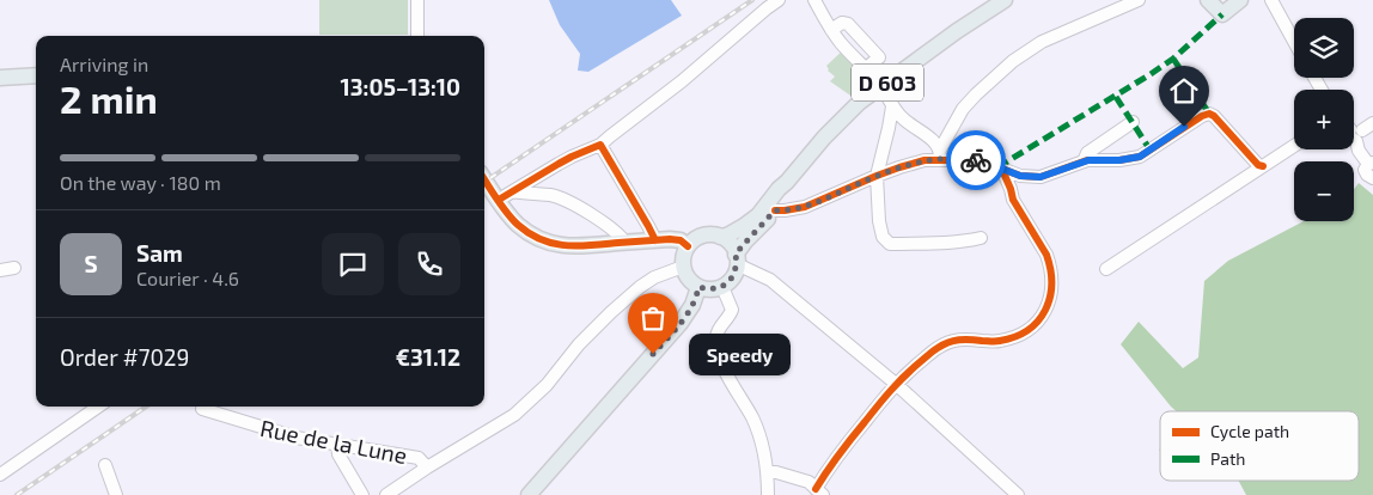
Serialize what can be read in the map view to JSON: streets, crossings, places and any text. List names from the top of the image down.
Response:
{
  "streets": {
    "main road": ["D 603"],
    "street": ["Rue de la Lune"]
  },
  "places": ["Speedy"],
  "legend": ["Cycle path", "Path"],
  "page": {
    "map_buttons": ["+", "−"],
    "heading": ["2 min", "Arriving in", "13:05–13:10"],
    "panel": [
      "Sam",
      "Courier · 4.6",
      "Order #7029",
      "€31.12"
    ],
    "bar": "On the way · 180 m",
    "round": "S",
    "bubble": "Speedy"
  }
}
